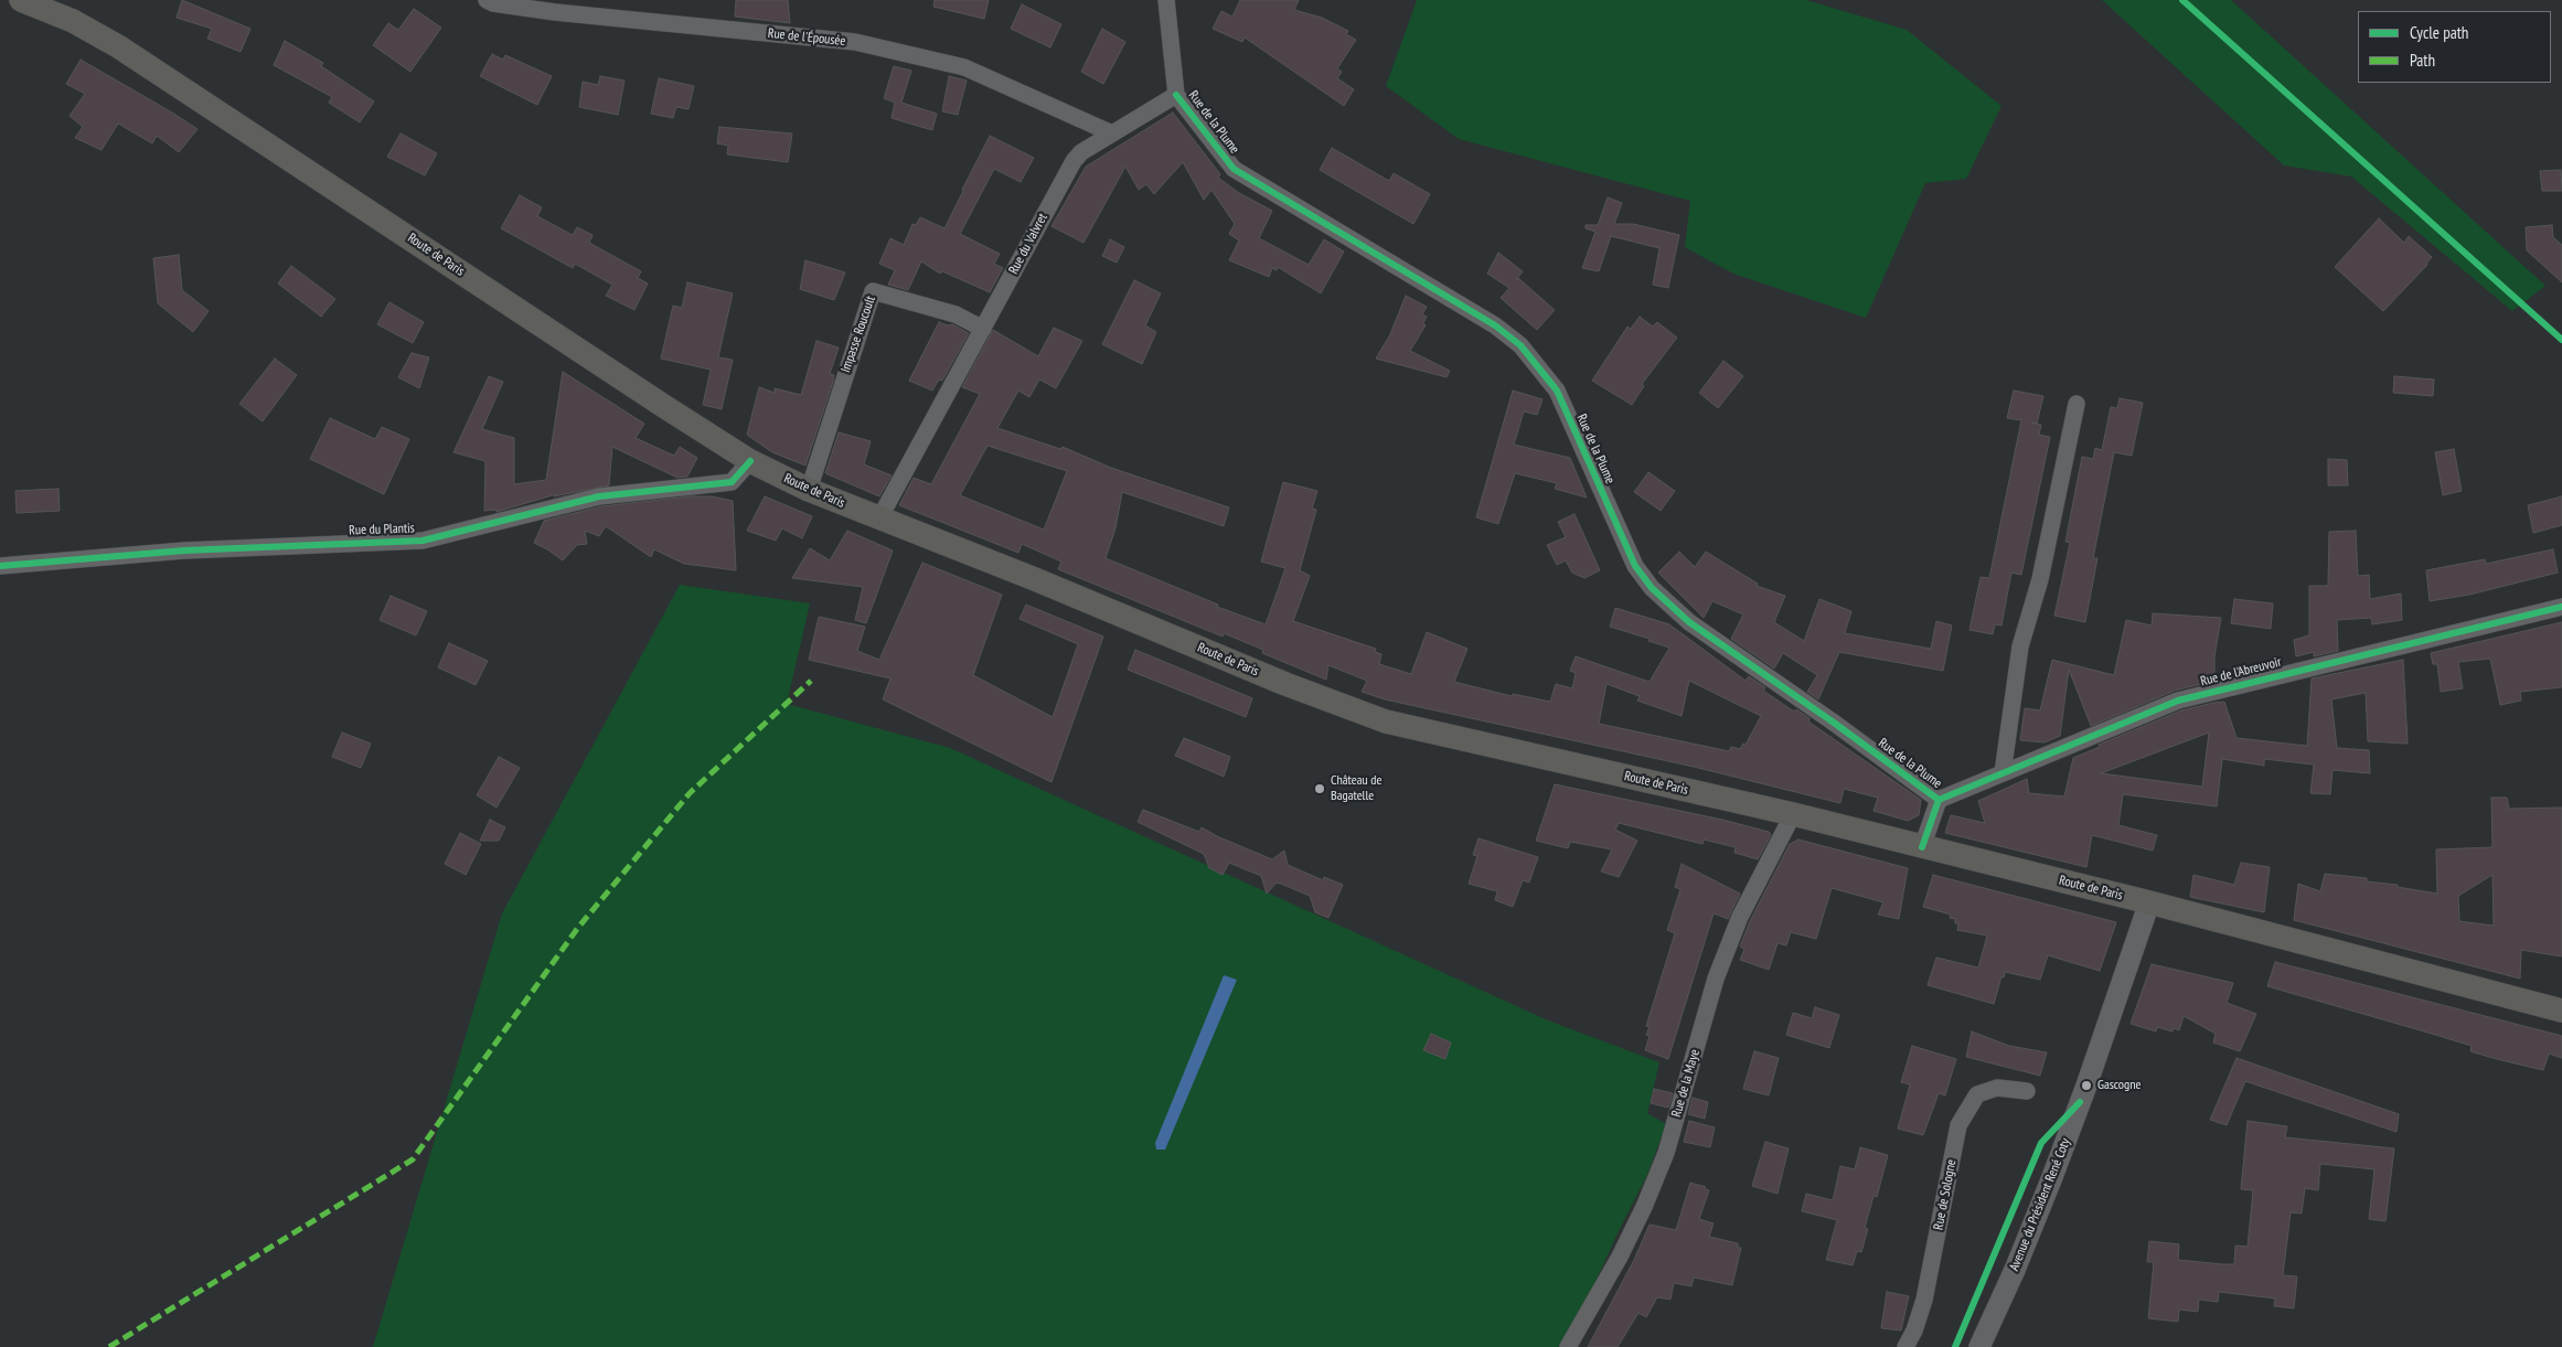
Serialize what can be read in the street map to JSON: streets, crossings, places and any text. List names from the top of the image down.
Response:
{
  "streets": {
    "main road": ["Route de Paris"],
    "street": [
      "Rue de l'Épousée",
      "Rue de la Plume",
      "Rue du Valvret",
      "Impasse Roucoult",
      "Rue du Plantis",
      "Rue de l'Abreuvoir",
      "Rue de la Maye",
      "Rue de Sologne",
      "Avenue du Président René Coty"
    ]
  },
  "crossings": [
    ["Rue de l'Épousée", "Rue du Valvret"],
    ["Rue de la Plume", "Rue du Valvret"],
    ["Rue de la Plume", "Route de Paris"],
    ["Rue de la Plume", "Rue de l'Abreuvoir"],
    ["Rue du Valvret", "Route de Paris"],
    ["Rue du Valvret", "Impasse Roucoult"],
    ["Route de Paris", "Impasse Roucoult"],
    ["Route de Paris", "Rue du Plantis"],
    ["Route de Paris", "Rue de la Maye"],
    ["Route de Paris", "Avenue du Président René Coty"]
  ],
  "places": ["Château de Bagatelle", "Gascogne"],
  "legend": ["Cycle path", "Path"]
}
